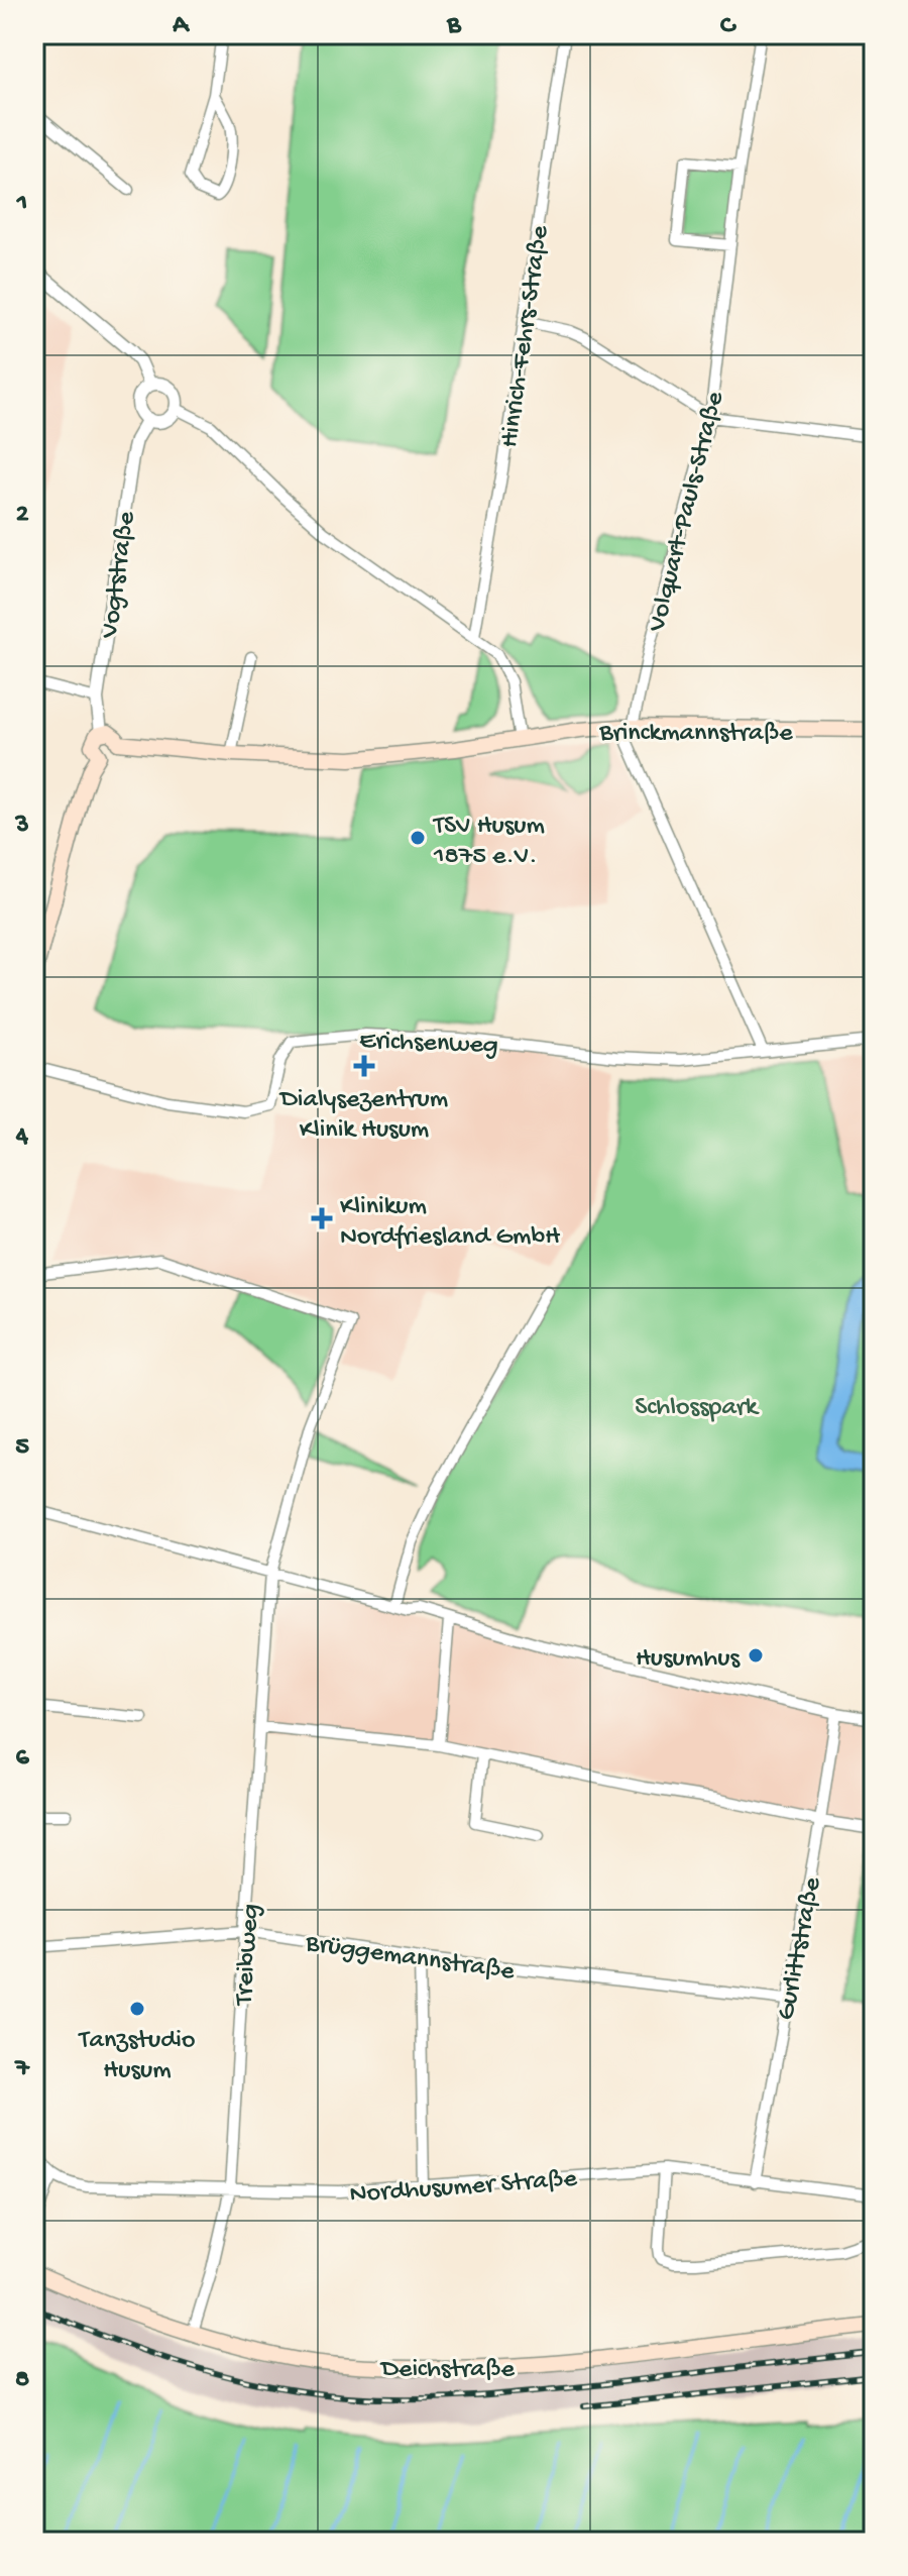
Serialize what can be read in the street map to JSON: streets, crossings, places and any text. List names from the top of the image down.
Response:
{
  "streets": {
    "main road": ["Brinckmannstraße", "Deichstraße"],
    "street": [
      "Hinrich-Fehrs-Straße",
      "Volquart-Pauls-Straße",
      "Vogtstraße",
      "Erichsenweg",
      "Gurlittstraße",
      "Treibweg",
      "Brüggemannstraße",
      "Nordhusumer Straße"
    ]
  },
  "crossings": [
    ["Volquart-Pauls-Straße", "Brinckmannstraße"],
    ["Vogtstraße", "Brinckmannstraße"],
    ["Gurlittstraße", "Brüggemannstraße"],
    ["Gurlittstraße", "Nordhusumer Straße"],
    ["Treibweg", "Brüggemannstraße"],
    ["Treibweg", "Nordhusumer Straße"],
    ["Treibweg", "Deichstraße"]
  ],
  "parks": ["Schlosspark"],
  "places": {
    "other": ["TSV Husum 1875 e.V.", "Husumhus", "Tanzstudio Husum"],
    "health": ["Dialysezentrum Klinik Husum", "Klinikum Nordfriesland GmbH"]
  },
  "grid": {
    "columns": ["A", "B", "C"],
    "rows": [
      "1",
      "2",
      "3",
      "4",
      "5",
      "6",
      "7",
      "8"
    ]
  }
}
